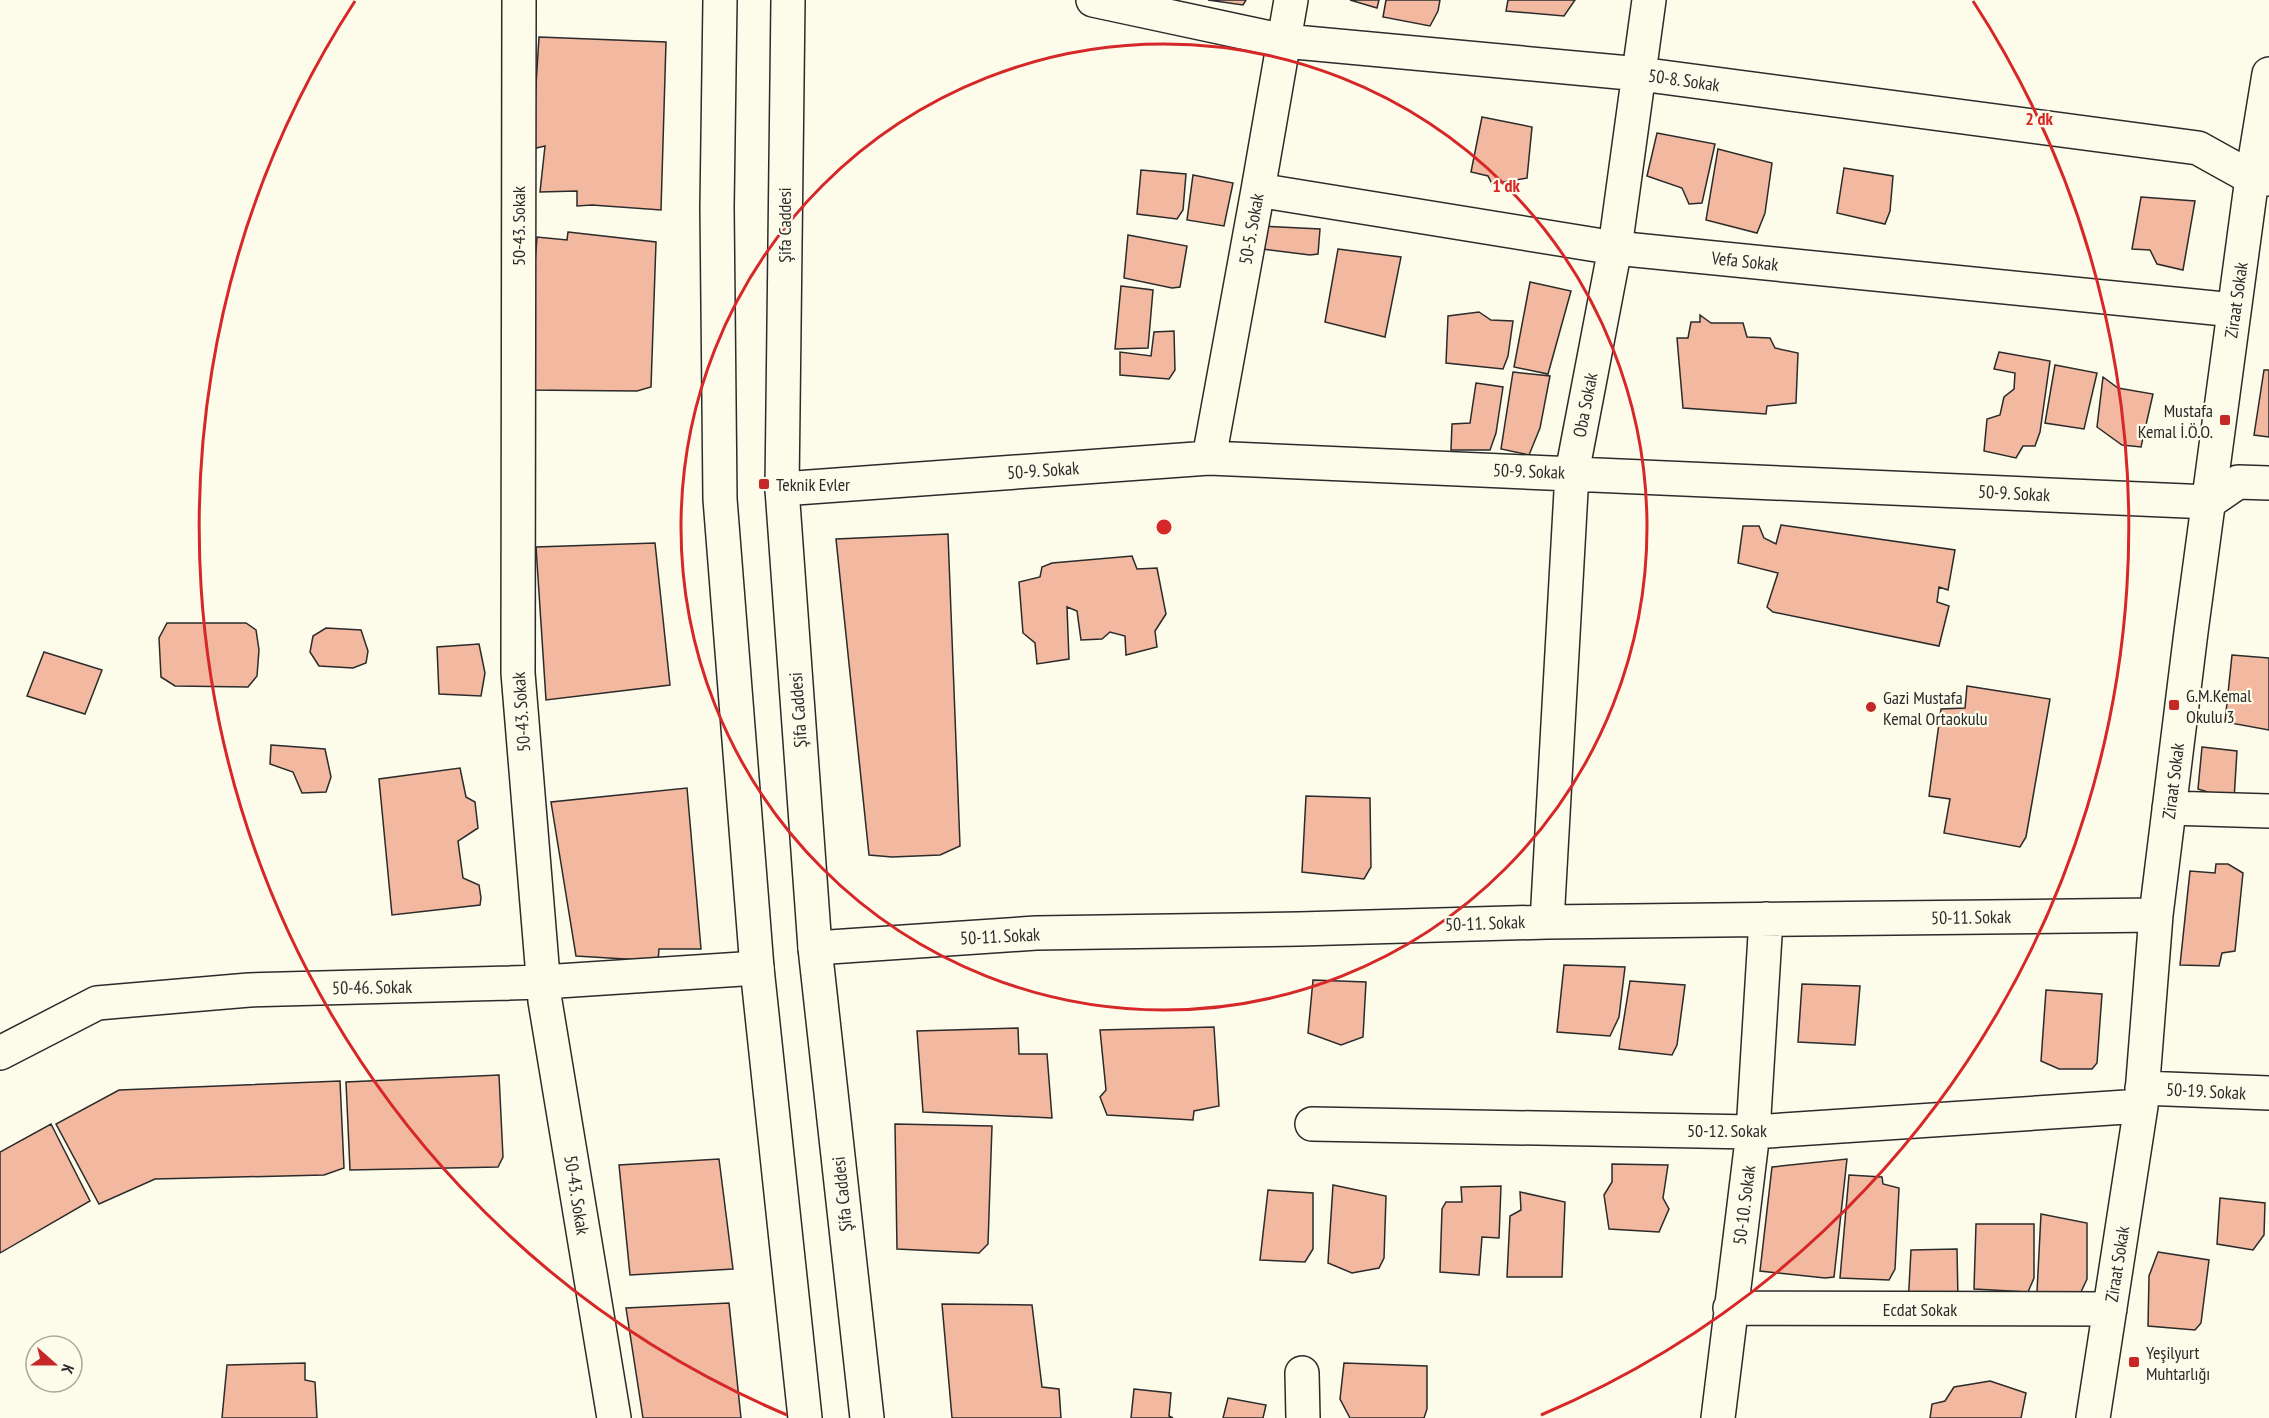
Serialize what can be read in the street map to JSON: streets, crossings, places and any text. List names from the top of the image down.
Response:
{
  "streets": {
    "street": [
      "50-8. Sokak",
      "Şifa Caddesi",
      "50-43. Sokak",
      "50-5. Sokak",
      "Vefa Sokak",
      "Ziraat Sokak",
      "Oba Sokak",
      "50-9. Sokak",
      "50-11. Sokak",
      "50-46. Sokak",
      "50-19. Sokak",
      "50-12. Sokak",
      "50-10. Sokak",
      "Ecdat Sokak"
    ]
  },
  "crossings": [
    ["50-8. Sokak", "50-5. Sokak"],
    ["50-8. Sokak", "Ziraat Sokak"],
    ["50-8. Sokak", "Oba Sokak"],
    ["Şifa Caddesi", "50-9. Sokak"],
    ["Şifa Caddesi", "50-11. Sokak"],
    ["50-43. Sokak", "50-46. Sokak"],
    ["50-5. Sokak", "Vefa Sokak"],
    ["50-5. Sokak", "50-9. Sokak"],
    ["Vefa Sokak", "Ziraat Sokak"],
    ["Vefa Sokak", "Oba Sokak"],
    ["Ziraat Sokak", "50-9. Sokak"],
    ["Ziraat Sokak", "50-11. Sokak"],
    ["Ziraat Sokak", "50-19. Sokak"],
    ["Ziraat Sokak", "50-12. Sokak"],
    ["Ziraat Sokak", "Ecdat Sokak"],
    ["Oba Sokak", "50-9. Sokak"],
    ["Oba Sokak", "50-11. Sokak"],
    ["50-11. Sokak", "50-10. Sokak"],
    ["50-19. Sokak", "50-12. Sokak"],
    ["50-12. Sokak", "50-10. Sokak"],
    ["50-10. Sokak", "Ecdat Sokak"]
  ],
  "places": {
    "transit": [
      "Mustafa Kemal İ.Ö.O.",
      "Teknik Evler",
      "G.M.Kemal Okulu 3",
      "Yeşilyurt Muhtarlığı"
    ],
    "other": ["Gazi Mustafa Kemal Ortaokulu"]
  },
  "north": "right",
  "rings": ["2 dk", "1 dk"]
}
